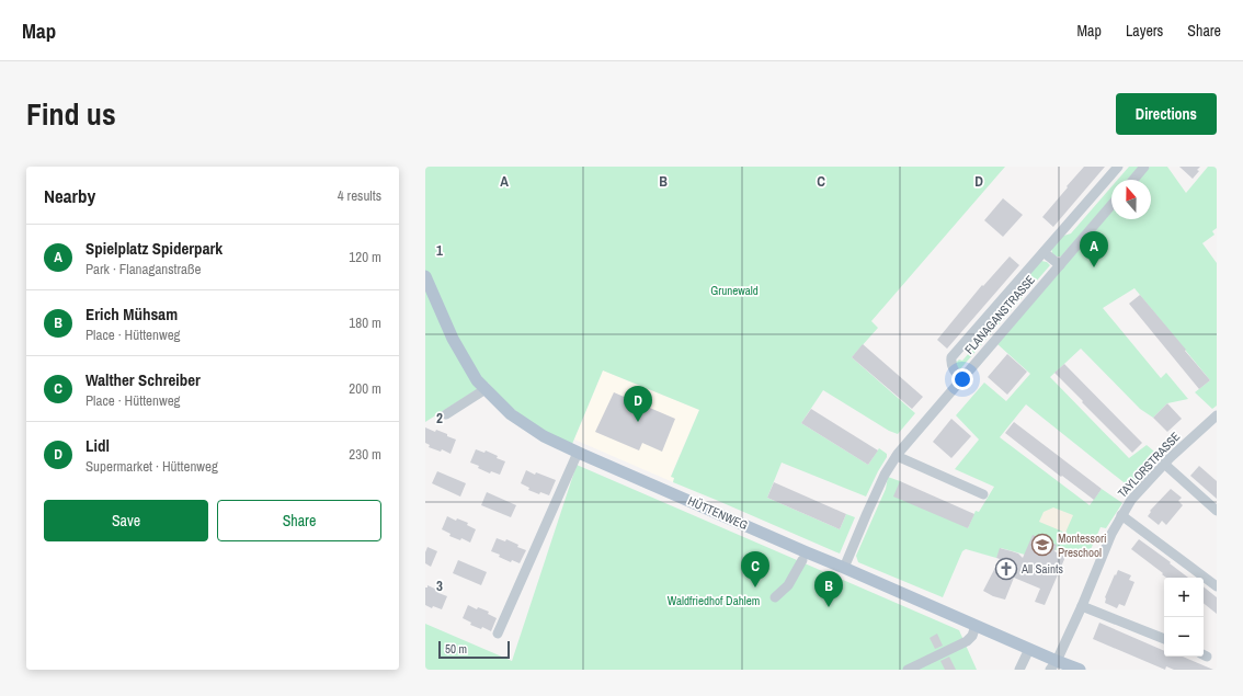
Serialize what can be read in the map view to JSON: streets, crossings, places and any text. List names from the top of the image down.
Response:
{
  "streets": {
    "main road": ["HÜTTENWEG"],
    "street": ["FLANAGANSTRASSE", "TAYLORSTRASSE"]
  },
  "crossings": [
    ["FLANAGANSTRASSE", "HÜTTENWEG"],
    ["TAYLORSTRASSE", "HÜTTENWEG"]
  ],
  "parks": ["Grunewald", "Waldfriedhof Dahlem"],
  "places": {
    "school or university": ["Montessori Preschool"],
    "church": ["All Saints"]
  },
  "scale_bar": "50 m",
  "north": "top",
  "page": {
    "header": "Map",
    "nav": ["Map", "Layers", "Share"],
    "title": "Find us",
    "buttons": [
      "Directions",
      ["Save", "Share"]
    ],
    "heading": ["Nearby", "4 results"],
    "list": [
      {
        "mark": "A",
        "name": "Spielplatz Spiderpark",
        "note": "Park · Flanaganstraße",
        "value": "120 m"
      },
      {
        "mark": "B",
        "name": "Erich Mühsam",
        "note": "Place · Hüttenweg",
        "value": "180 m"
      },
      {
        "mark": "C",
        "name": "Walther Schreiber",
        "note": "Place · Hüttenweg",
        "value": "200 m"
      },
      {
        "mark": "D",
        "name": "Lidl",
        "note": "Supermarket · Hüttenweg",
        "value": "230 m"
      }
    ],
    "pins": [
      "A",
      "D",
      "C",
      "B"
    ],
    "map_buttons": ["+", "−"],
    "scale": "50 m"
  },
  "grid": {
    "columns": [
      "A",
      "B",
      "C",
      "D"
    ],
    "rows": ["1", "2", "3"]
  }
}
